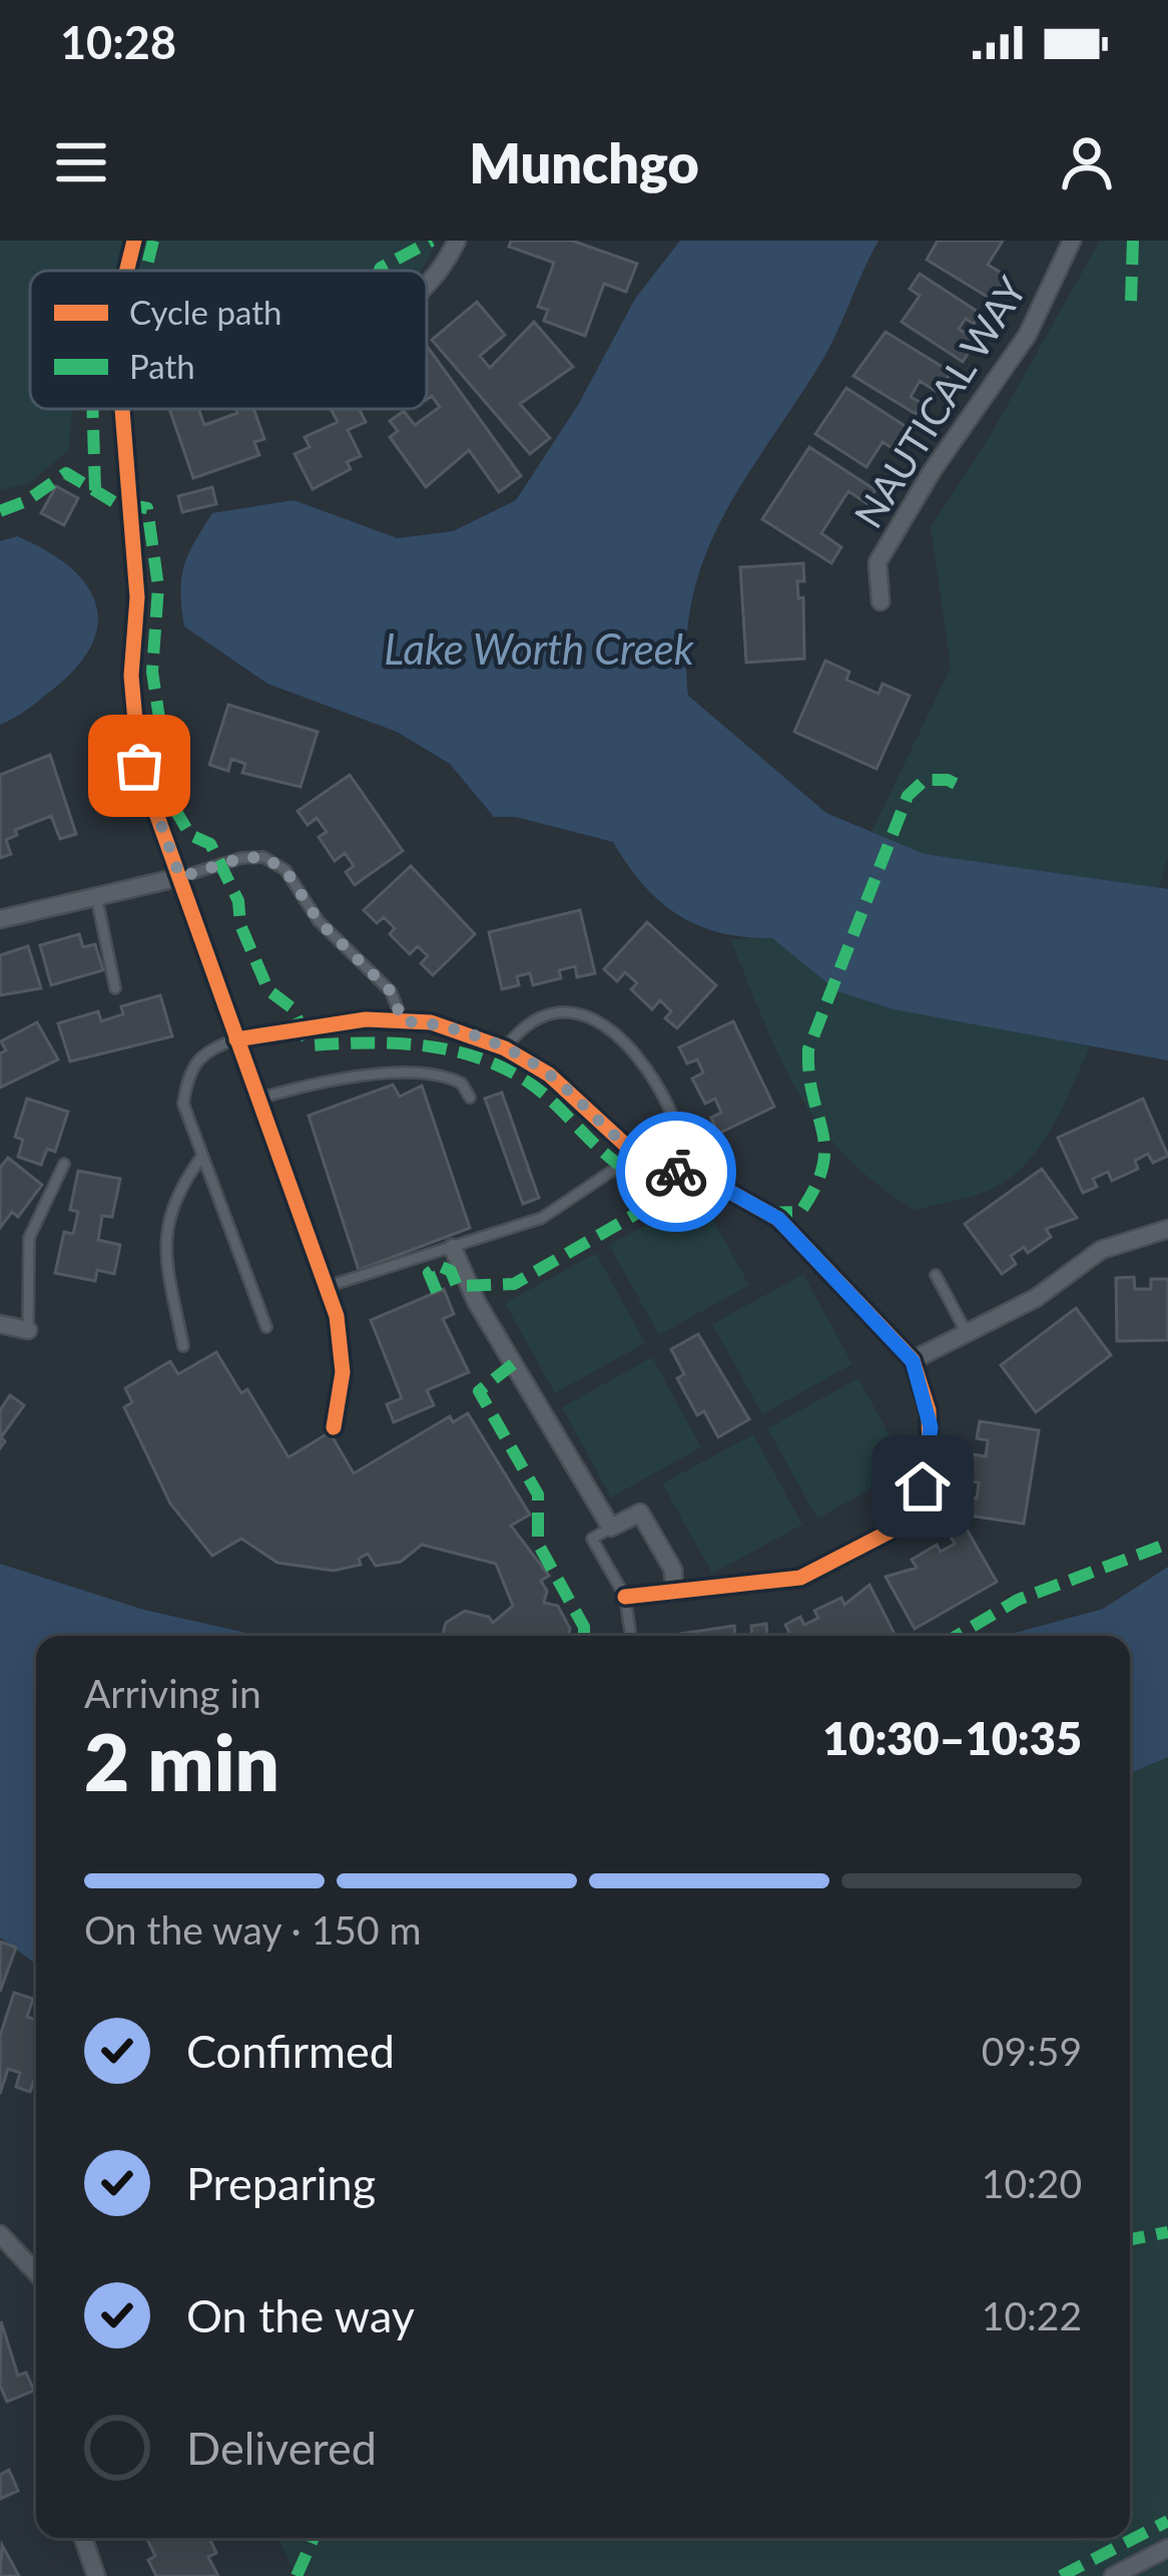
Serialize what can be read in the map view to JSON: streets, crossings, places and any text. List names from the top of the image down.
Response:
{
  "streets": {
    "street": ["NAUTICAL WAY"]
  },
  "water": ["Lake Worth Creek"],
  "legend": ["Cycle path", "Path"],
  "page": {
    "status": "10:28",
    "header": "Munchgo",
    "heading": ["2 min", "Arriving in", "10:30–10:35"],
    "bar": "On the way · 150 m",
    "list": [
      ["Confirmed", "09:59"],
      ["Preparing", "10:20"],
      ["On the way", "10:22"],
      "Delivered"
    ]
  }
}
